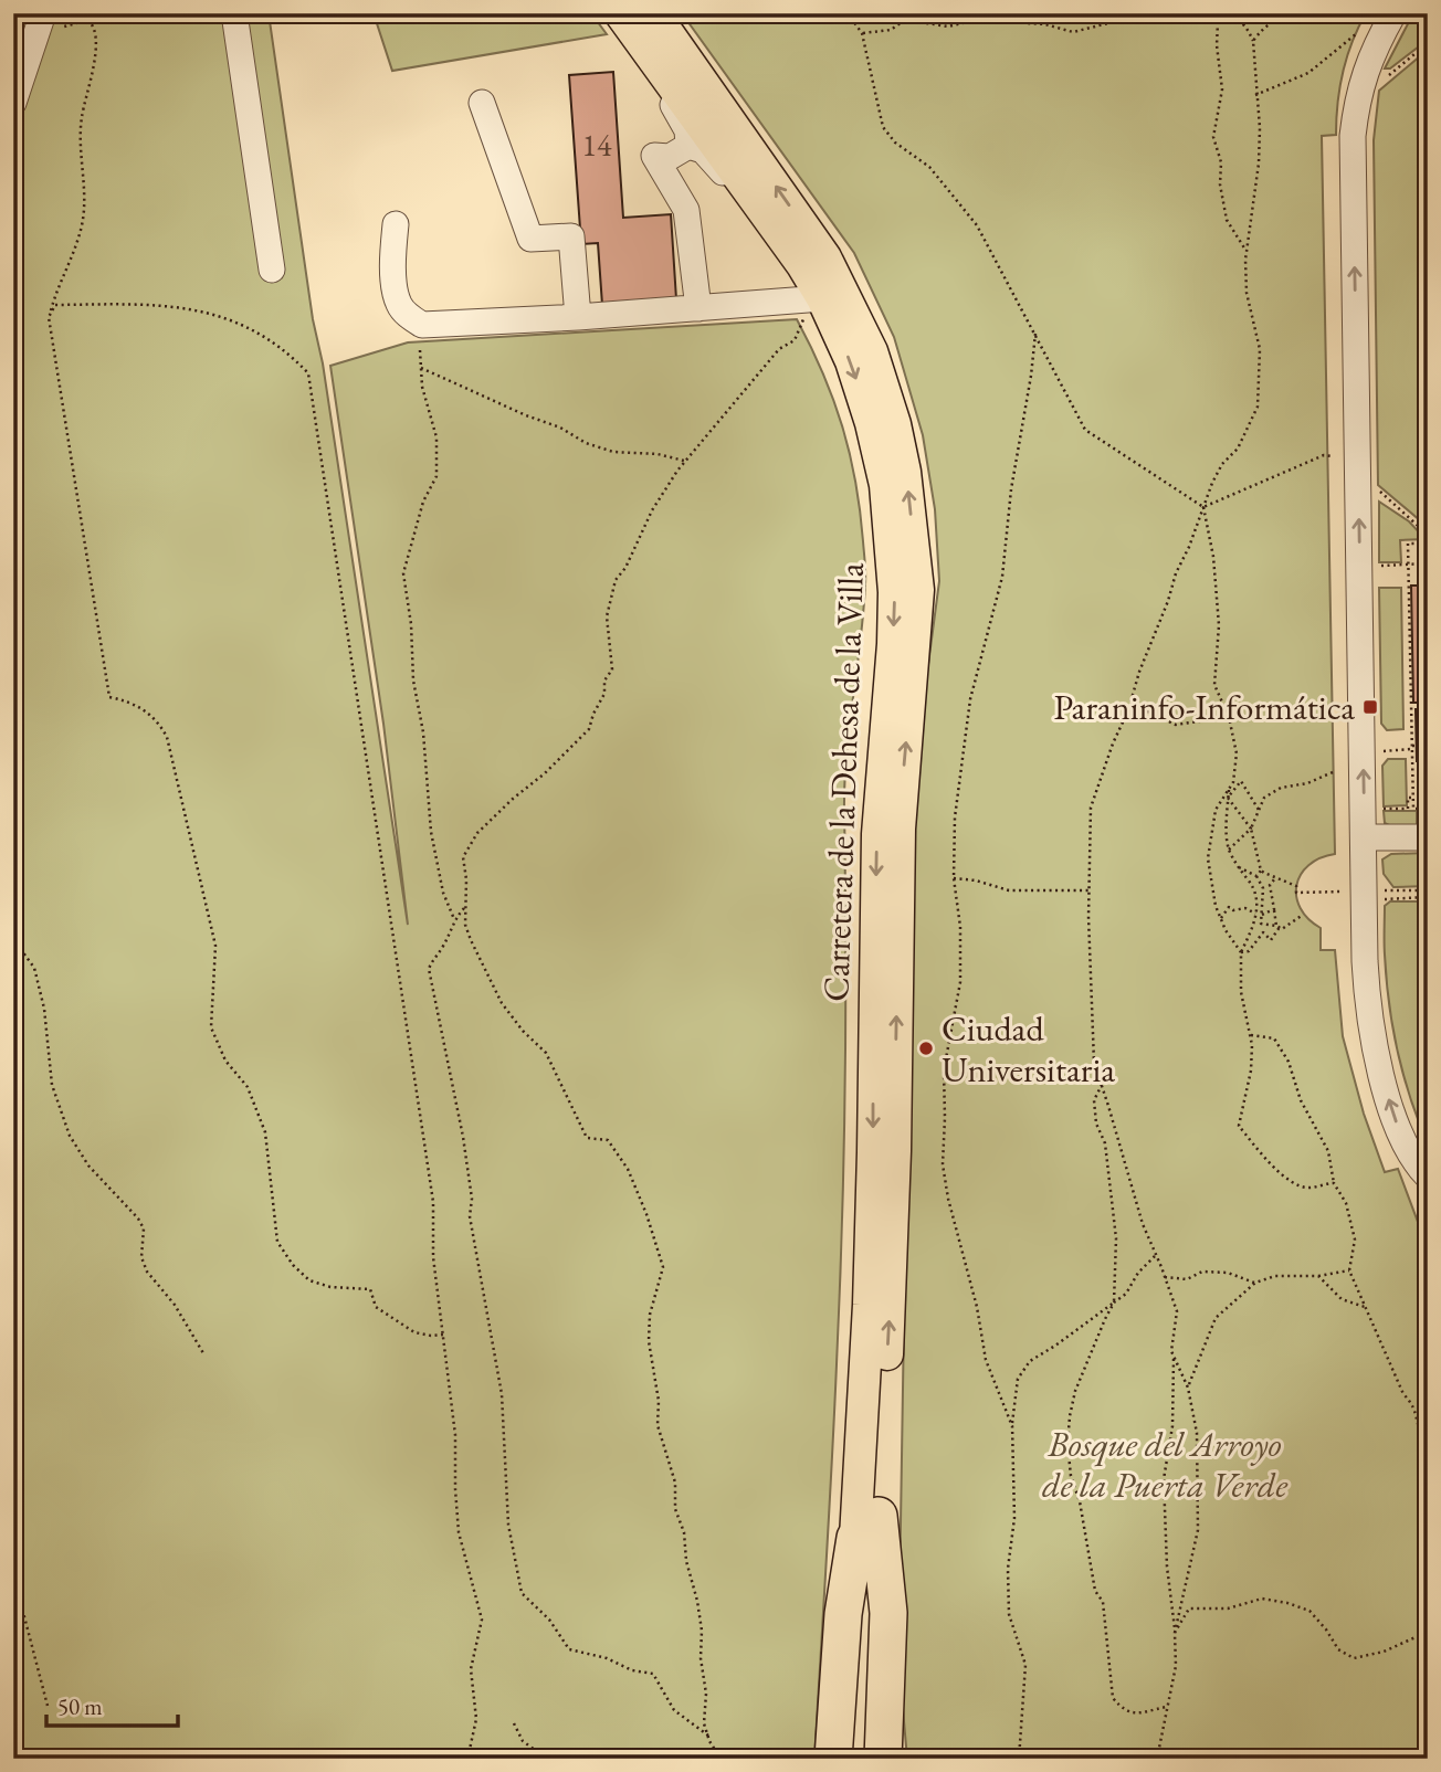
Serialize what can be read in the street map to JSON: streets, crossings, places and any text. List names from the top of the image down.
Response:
{
  "streets": {
    "main road": ["Carretera de la Dehesa de la Villa"]
  },
  "parks": ["Bosque del Arroyo de la Puerta Verde"],
  "places": {
    "transit": ["Paraninfo-Informática"],
    "other": ["Ciudad Universitaria"]
  },
  "house_numbers": ["14"],
  "scale_bar": "50 m"
}
